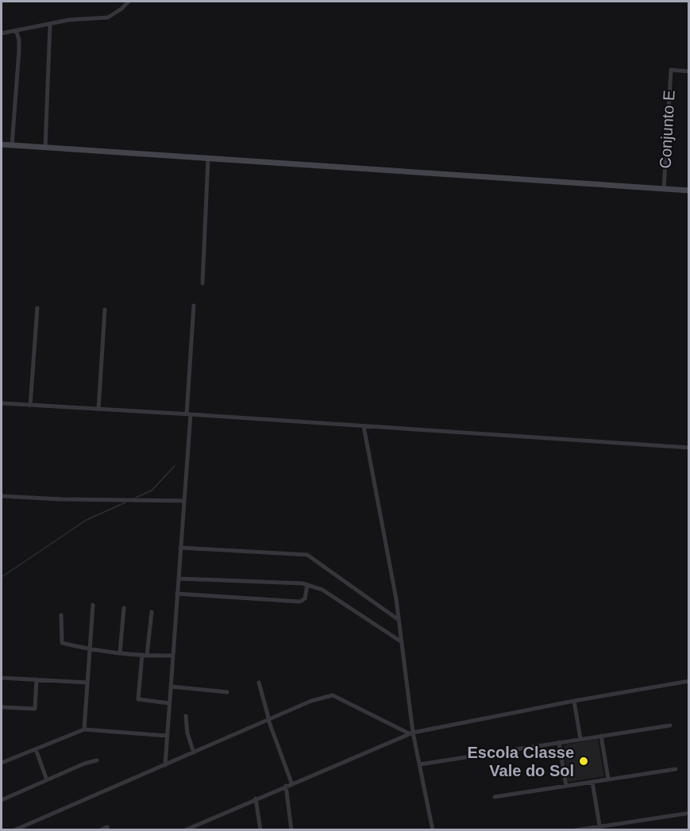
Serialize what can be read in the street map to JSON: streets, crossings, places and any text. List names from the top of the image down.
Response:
{
  "streets": {
    "street": ["Conjunto E"]
  },
  "places": ["Escola Classe Vale do Sol"]
}
